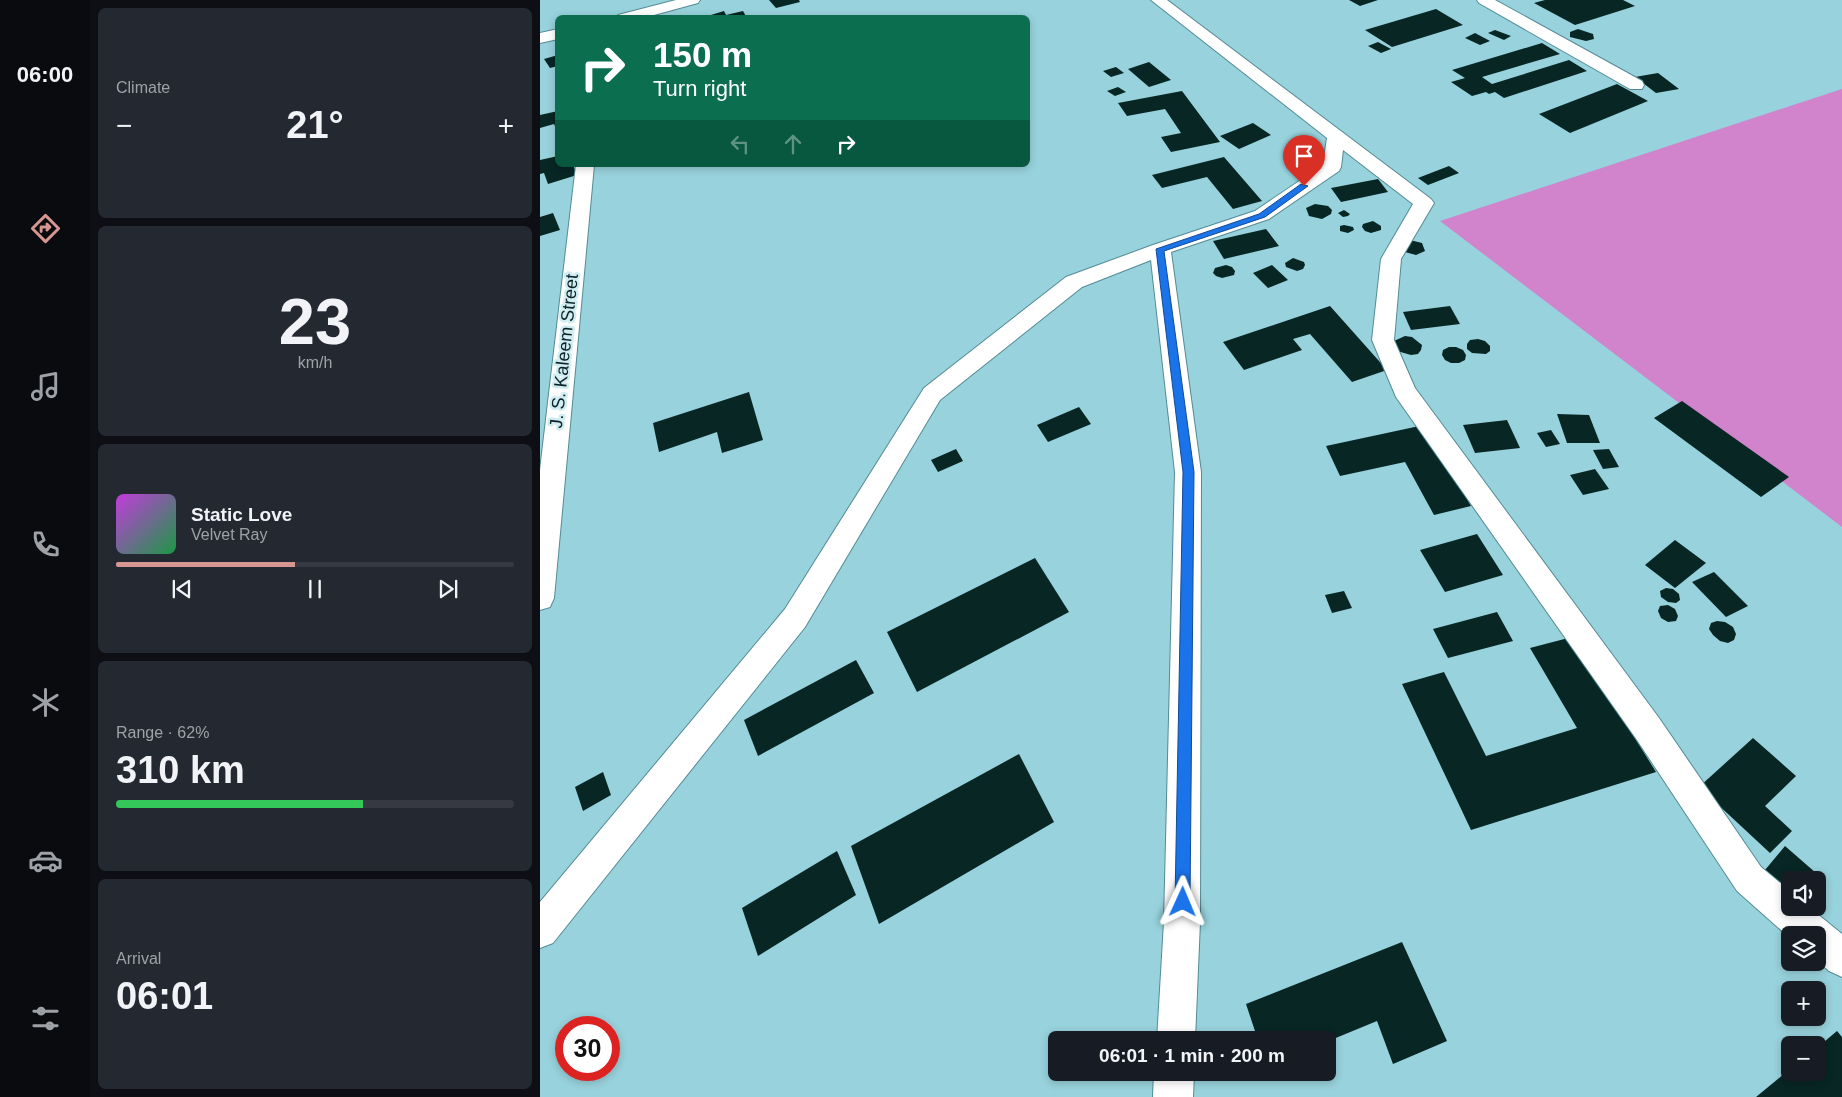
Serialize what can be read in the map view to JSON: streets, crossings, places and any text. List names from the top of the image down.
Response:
{
  "streets": {
    "street": ["J. S. Kaleem Street"]
  },
  "page": {
    "tabs": "06:00",
    "tile": [
      "Climate",
      ["23", "km/h"],
      ["Range · 62%", "310 km"],
      ["Arrival", "06:01"]
    ],
    "turn": ["150 m", "Turn right"],
    "heat": ["−", "21°", "+"],
    "song": ["Static Love", "Velvet Ray"],
    "map_buttons": ["+", "−"],
    "limit": "30",
    "trip": "06:01 · 1 min · 200 m"
  }
}
